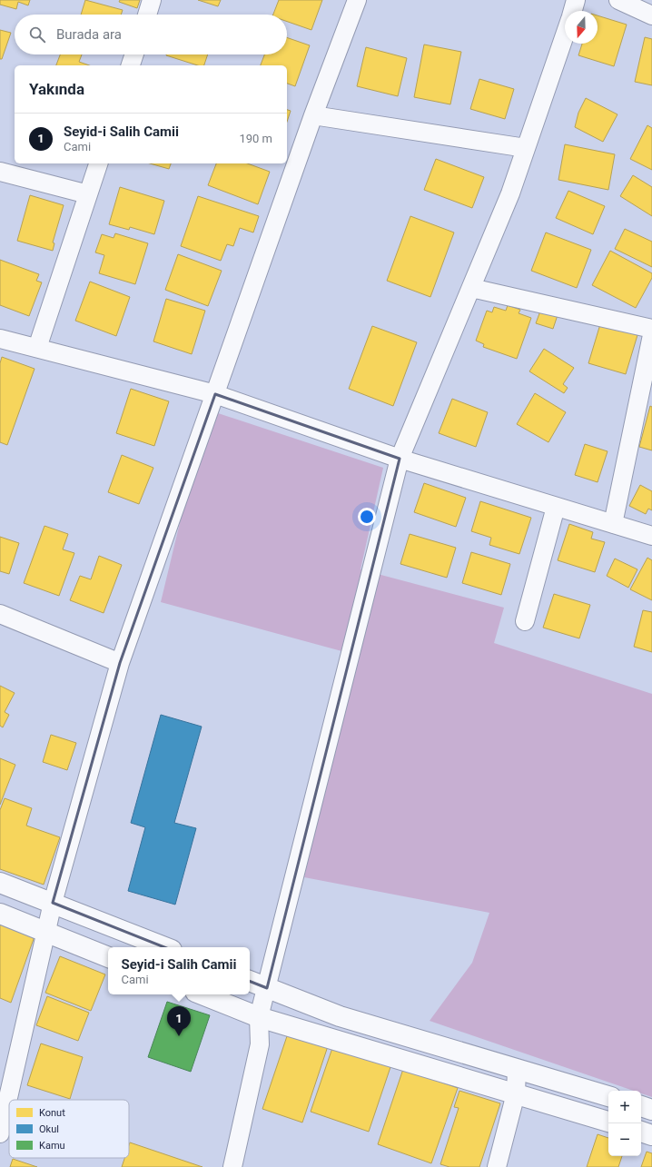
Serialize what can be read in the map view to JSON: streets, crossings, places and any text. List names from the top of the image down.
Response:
{
  "legend": ["Konut", "Okul", "Kamu"],
  "north": "bottom",
  "page": {
    "search": "Burada ara",
    "heading": "Yakında",
    "list": [
      {
        "mark": "1",
        "name": "Seyid-i Salih Camii",
        "note": "Cami",
        "value": "190 m"
      }
    ],
    "popup": ["Seyid-i Salih Camii", "Cami"],
    "pins": "1",
    "map_buttons": ["+", "−"]
  }
}
